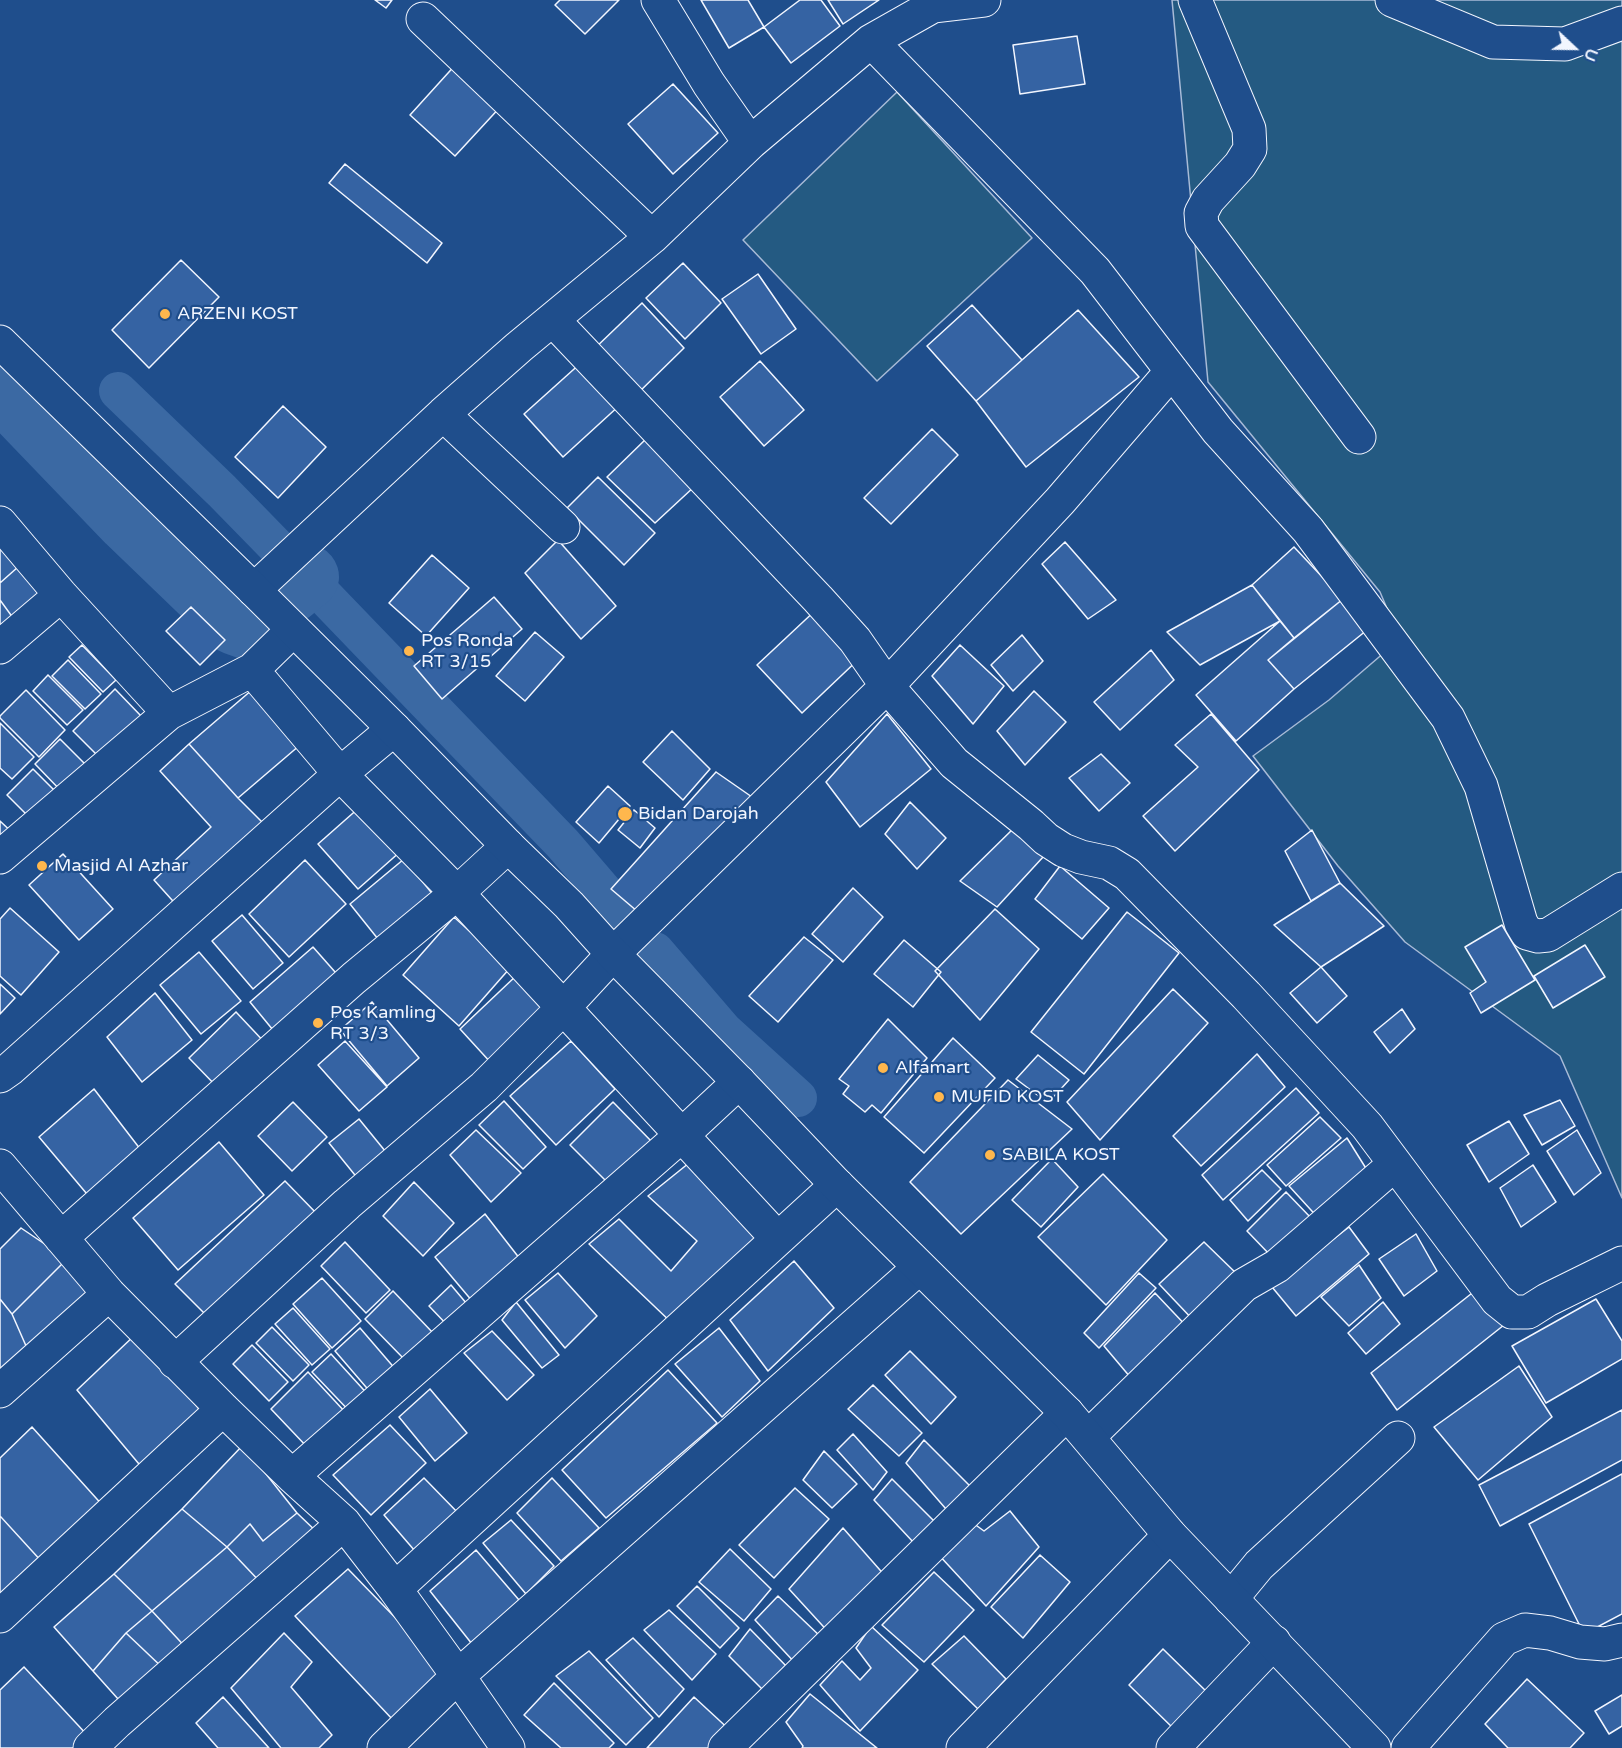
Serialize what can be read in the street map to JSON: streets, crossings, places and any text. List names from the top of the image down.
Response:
{
  "places": [
    "ARZENI KOST",
    "Pos Ronda RT 3/15",
    "Bidan Darojah",
    "Masjid Al Azhar",
    "Pos Kamling RT 3/3",
    "Alfamart",
    "MUFID KOST",
    "SABILA KOST"
  ],
  "north": "right"
}
